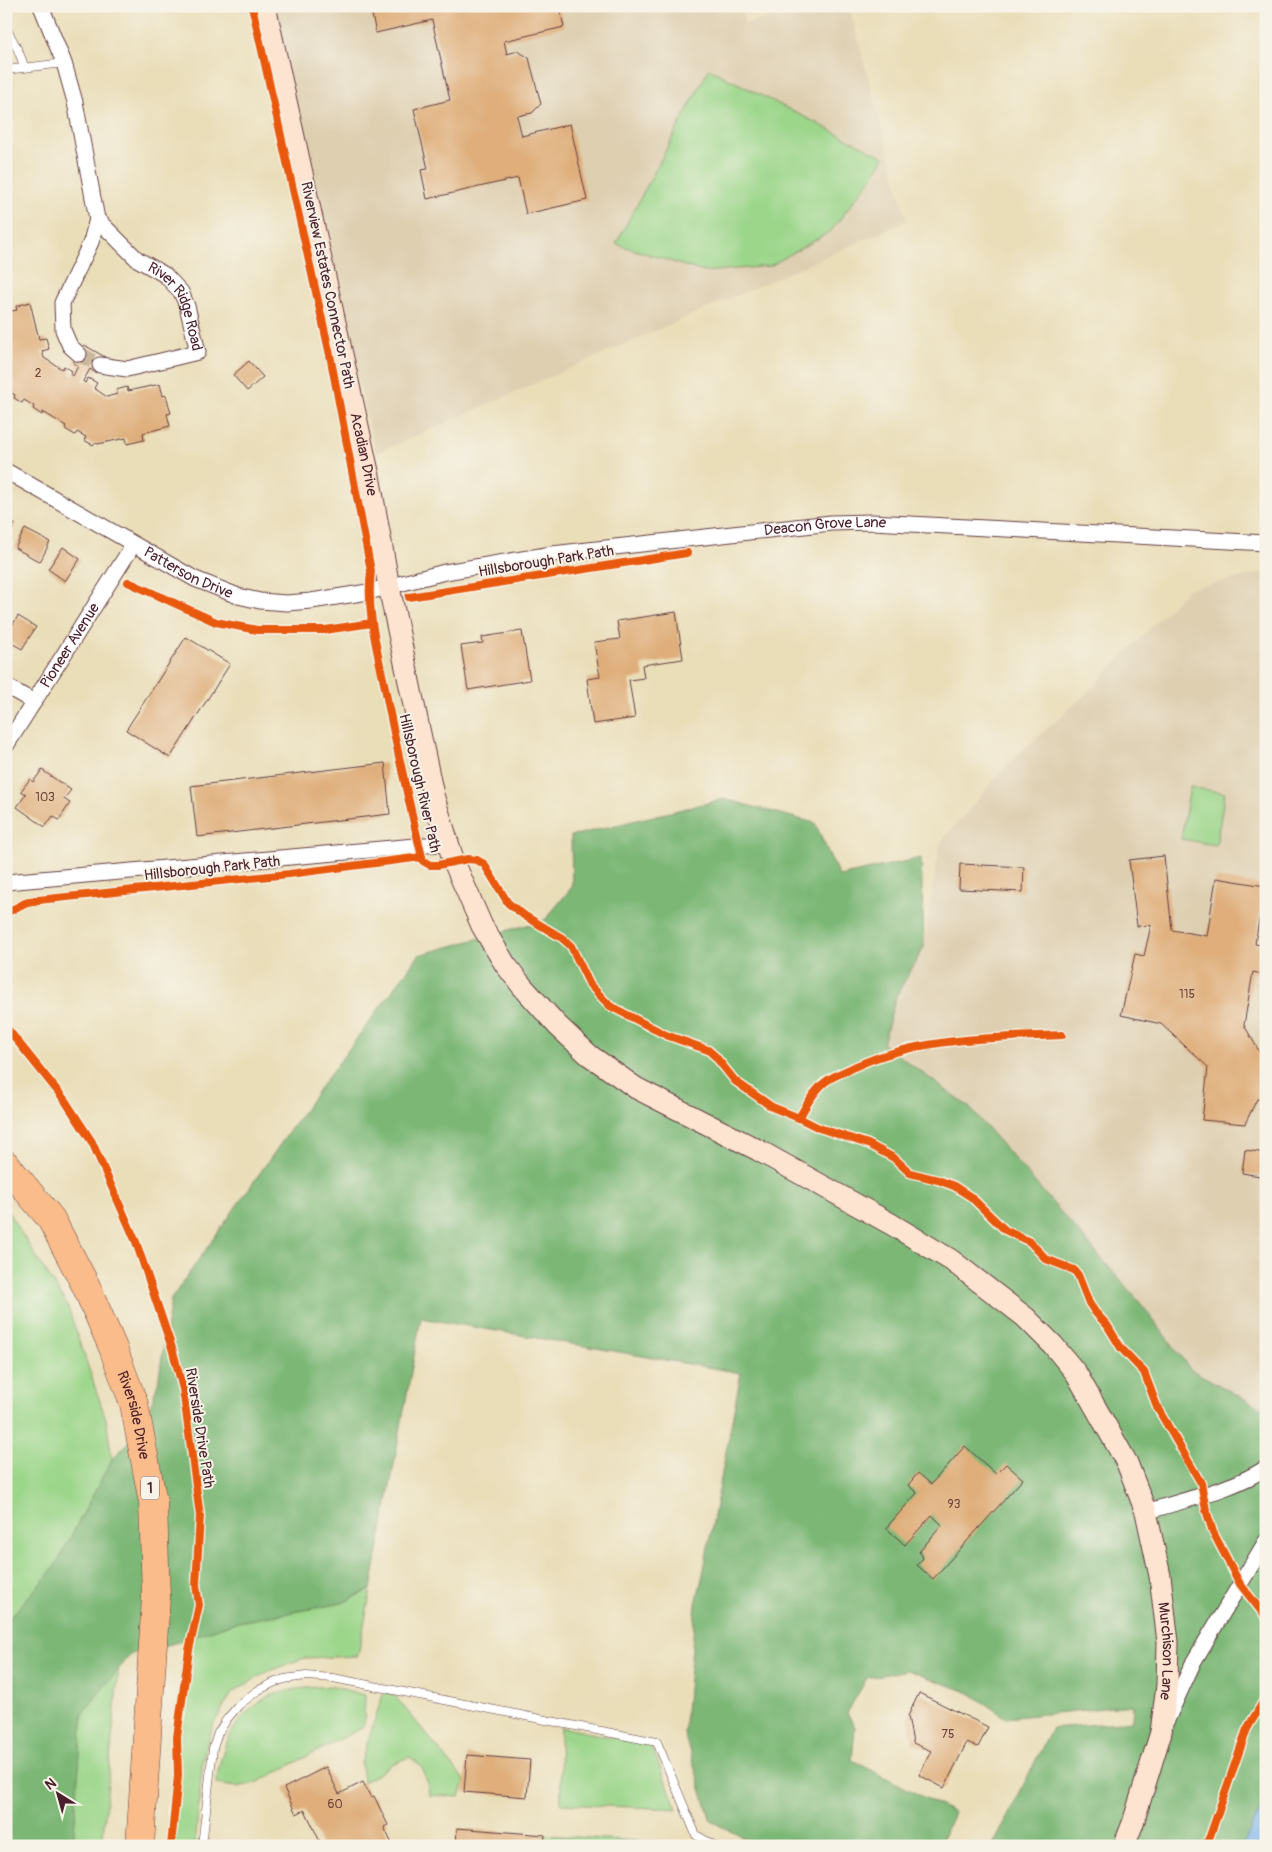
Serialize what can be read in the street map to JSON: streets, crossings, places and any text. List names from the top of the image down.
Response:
{
  "streets": {
    "highway": ["Riverside Drive", "1"],
    "street": [
      "River Ridge Road",
      "Acadian Drive",
      "Deacon Grove Lane",
      "Patterson Drive",
      "Pioneer Avenue",
      "Murchison Lane"
    ],
    "cycle path": [
      "Riverview Estates Connector Path",
      "Hillsborough Park Path",
      "Hillsborough River Path",
      "Riverside Drive Path"
    ]
  },
  "crossings": [
    ["Acadian Drive", "Deacon Grove Lane"],
    ["Acadian Drive", "Patterson Drive"],
    ["Acadian Drive", "Murchison Lane"],
    ["Deacon Grove Lane", "Patterson Drive"],
    ["Patterson Drive", "Pioneer Avenue"]
  ],
  "house_numbers": [
    "2",
    "103",
    "115",
    "93",
    "75",
    "60"
  ],
  "north": "top left"
}
